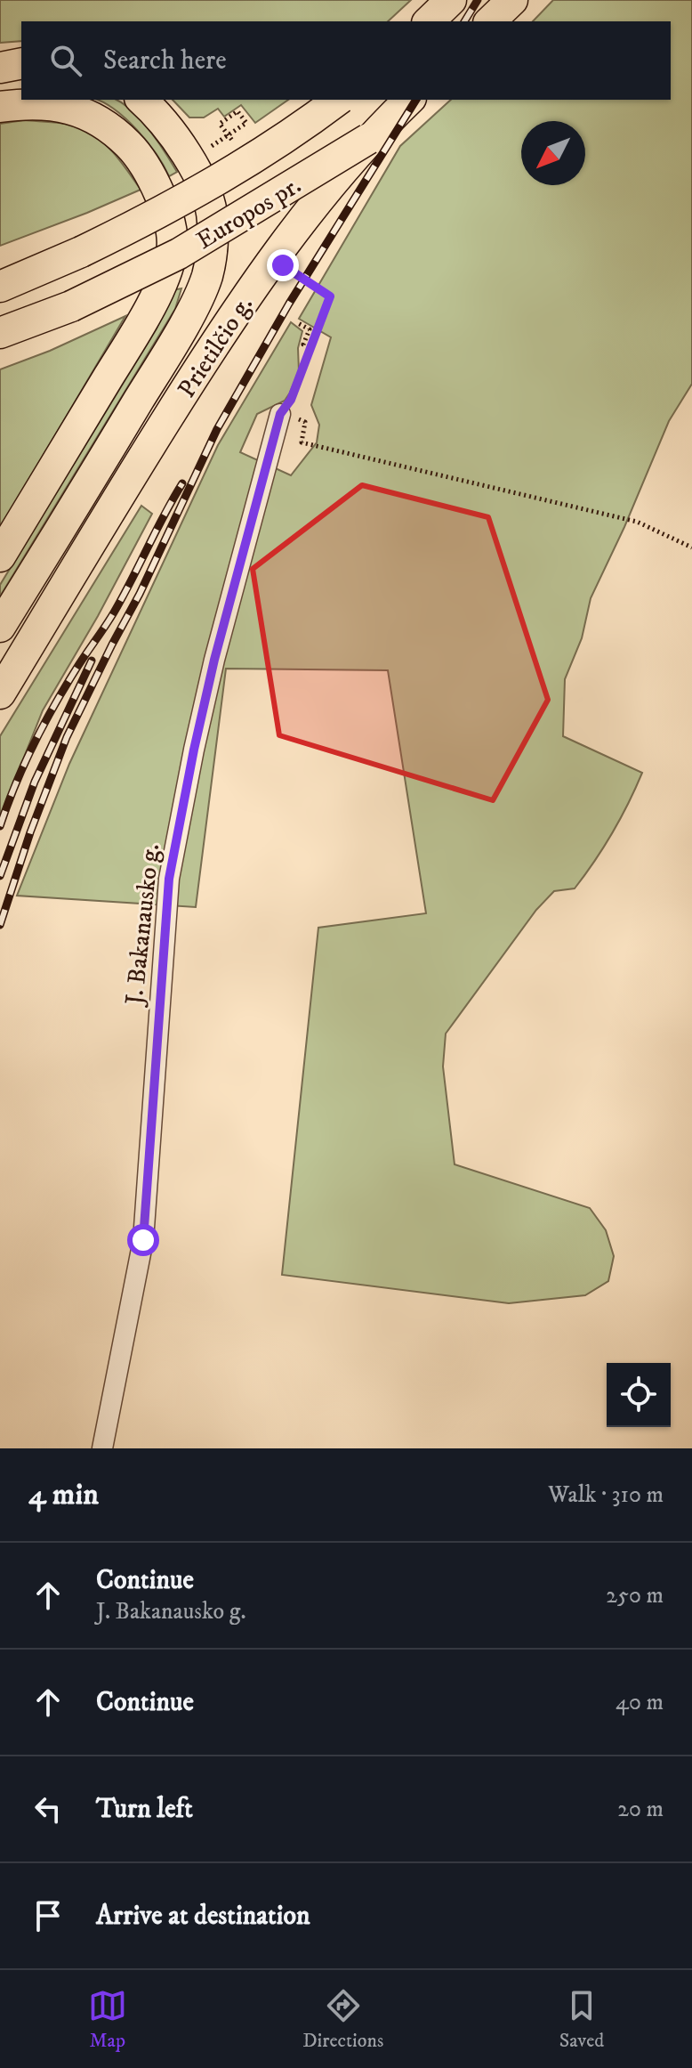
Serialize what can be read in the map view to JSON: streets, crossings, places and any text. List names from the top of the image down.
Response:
{
  "streets": {
    "main road": ["Europos pr.", "Prietilčio g."],
    "street": ["J. Bakanausko g."]
  },
  "crossings": [
    ["Europos pr.", "Prietilčio g."]
  ],
  "north": "bottom left",
  "page": {
    "search": "Search here",
    "heading": ["4 min", "Walk · 310 m"],
    "list": [
      ["Continue", "J. Bakanausko g.", "250 m"],
      ["Continue", "40 m"],
      ["Turn left", "20 m"],
      "Arrive at destination"
    ],
    "nav": ["Map", "Directions", "Saved"]
  }
}
